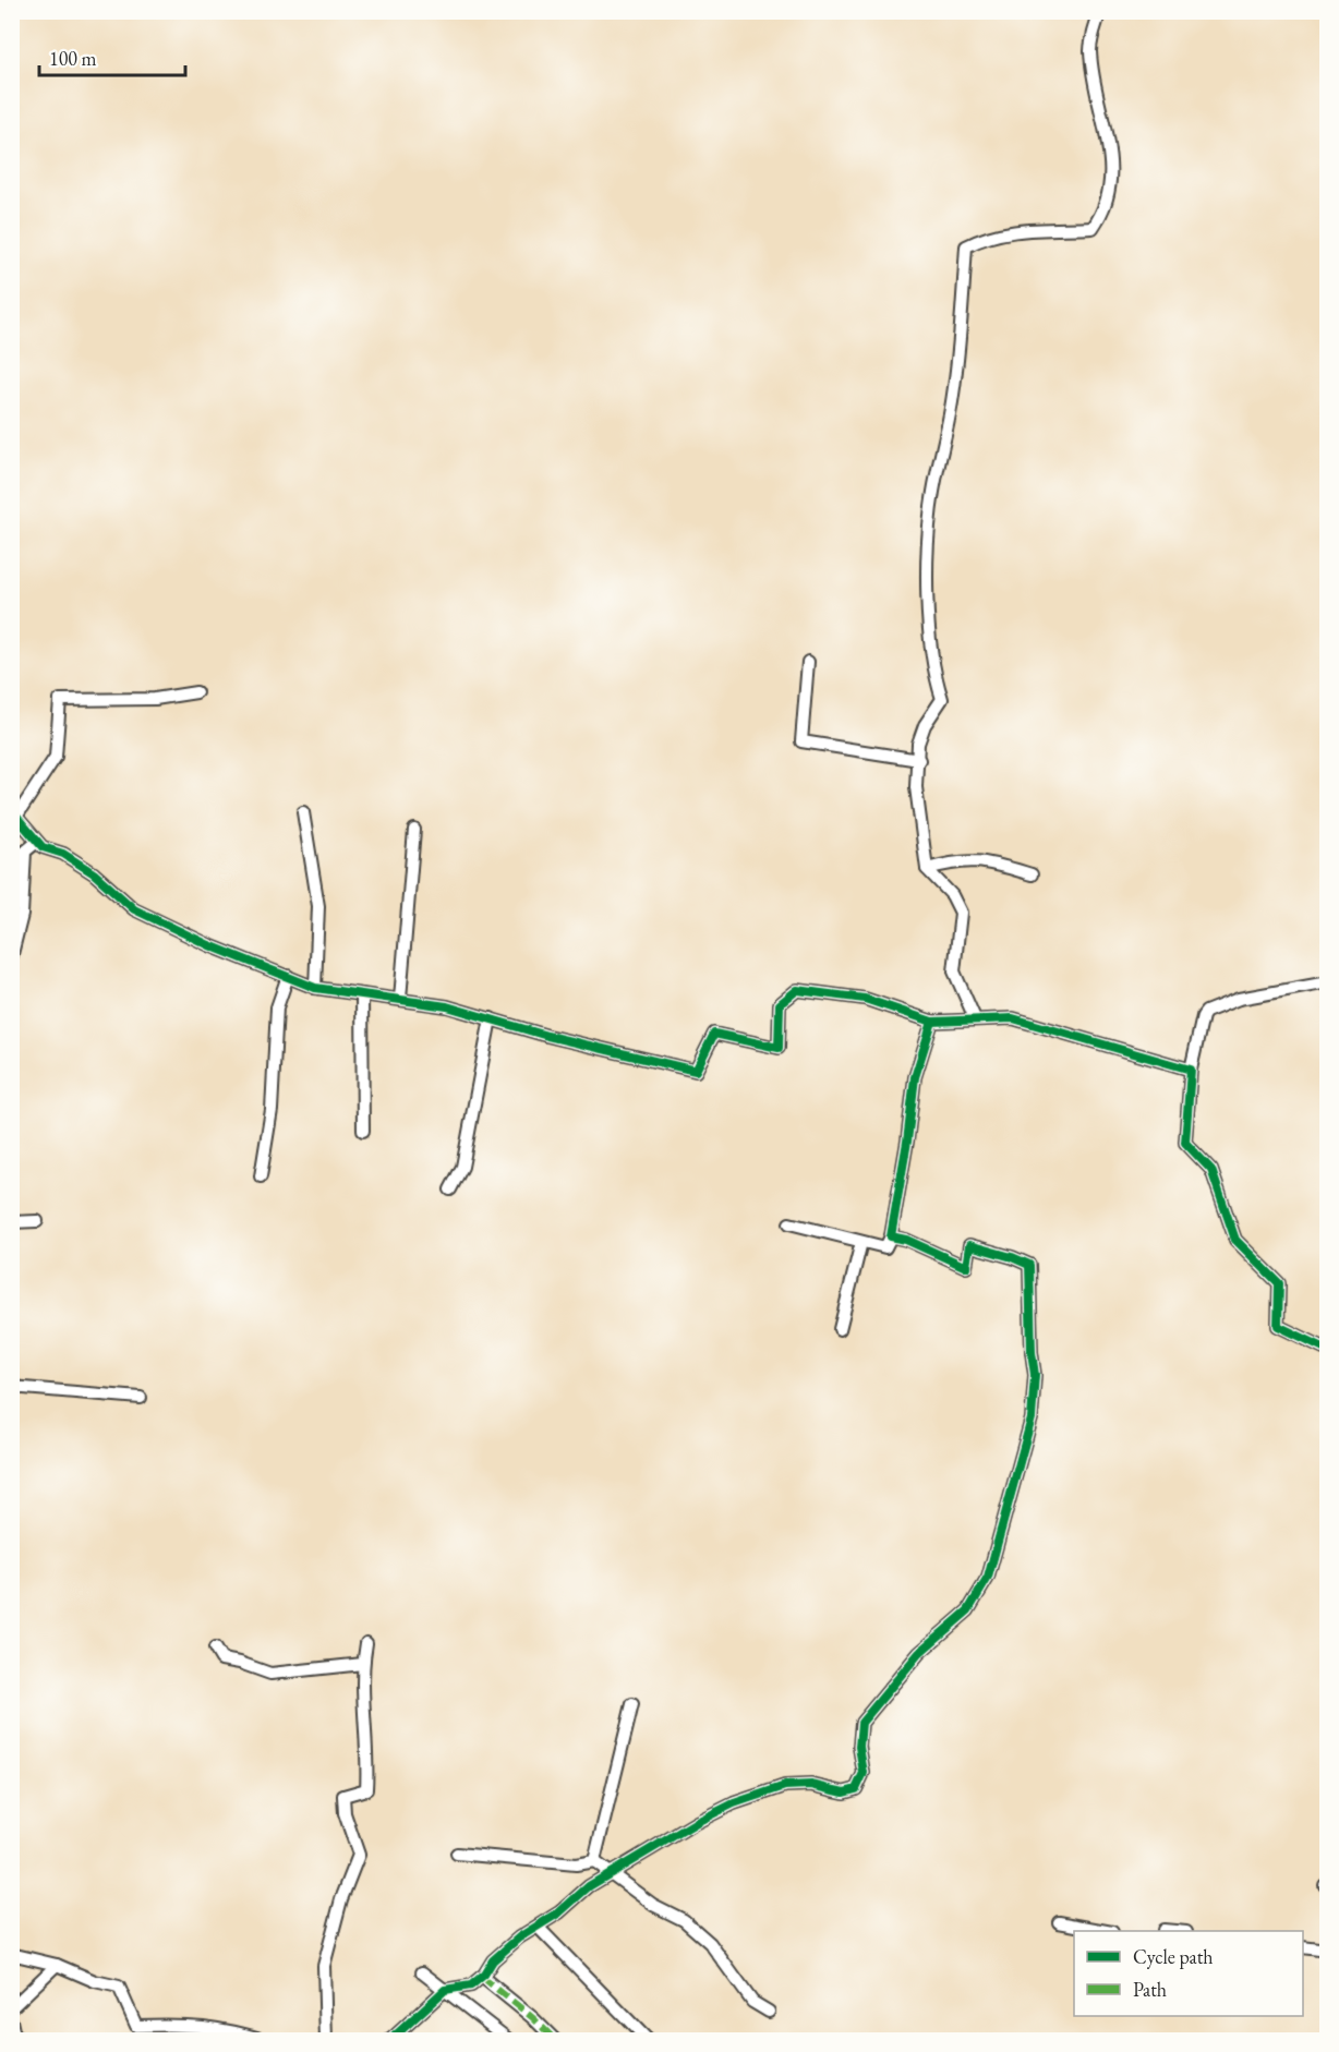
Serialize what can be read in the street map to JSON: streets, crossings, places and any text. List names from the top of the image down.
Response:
{
  "legend": ["Cycle path", "Path"],
  "scale_bar": "100 m"
}
